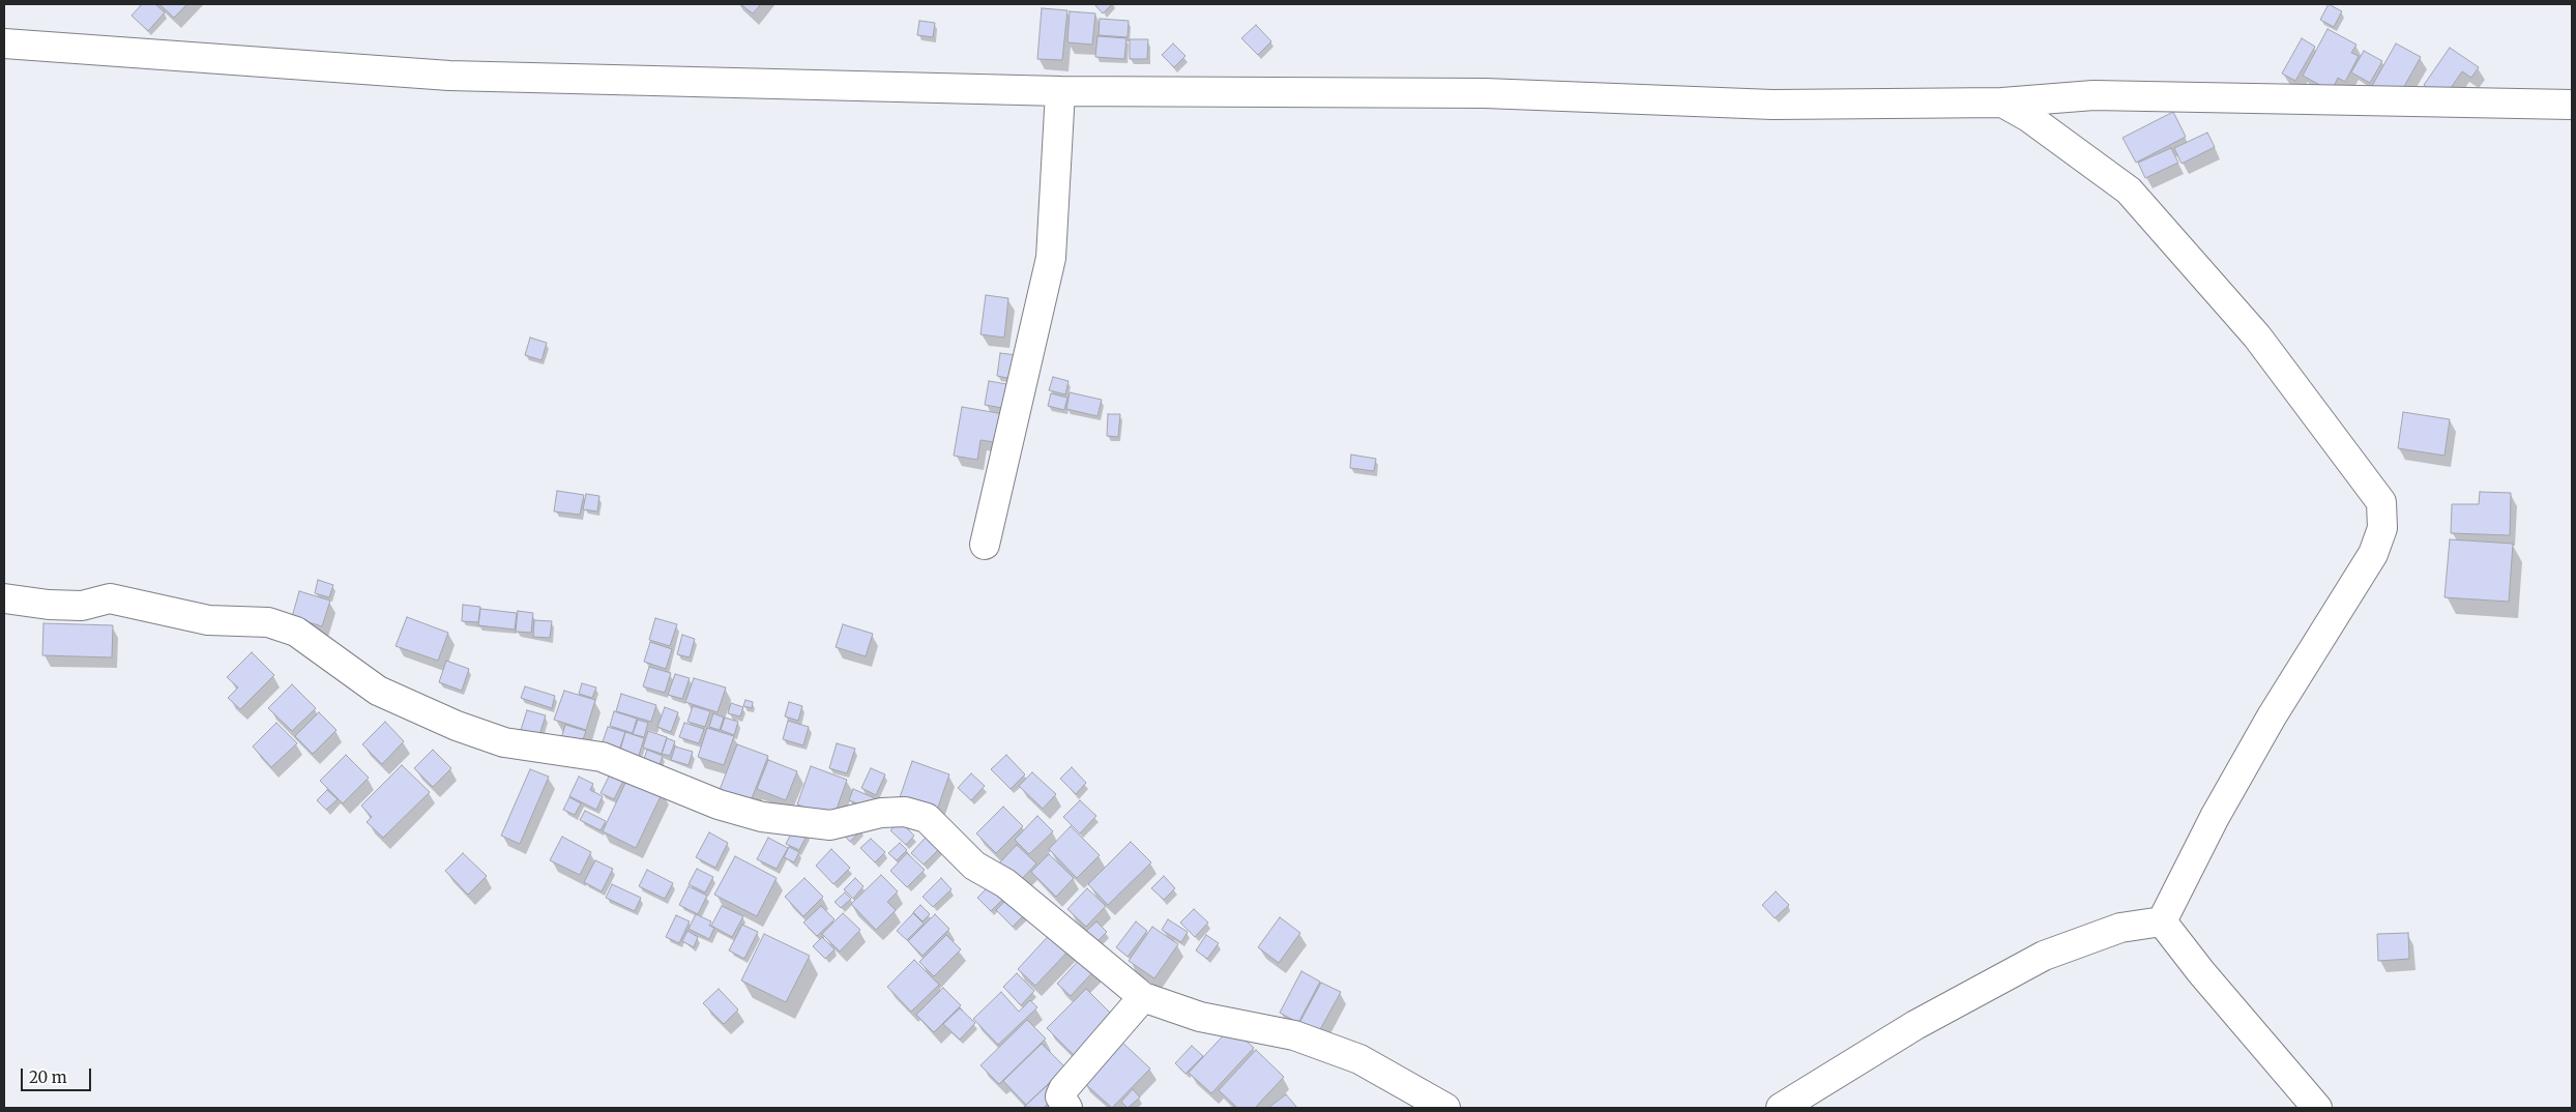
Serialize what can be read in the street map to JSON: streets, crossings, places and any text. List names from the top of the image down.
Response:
{
  "scale_bar": "20 m"
}
